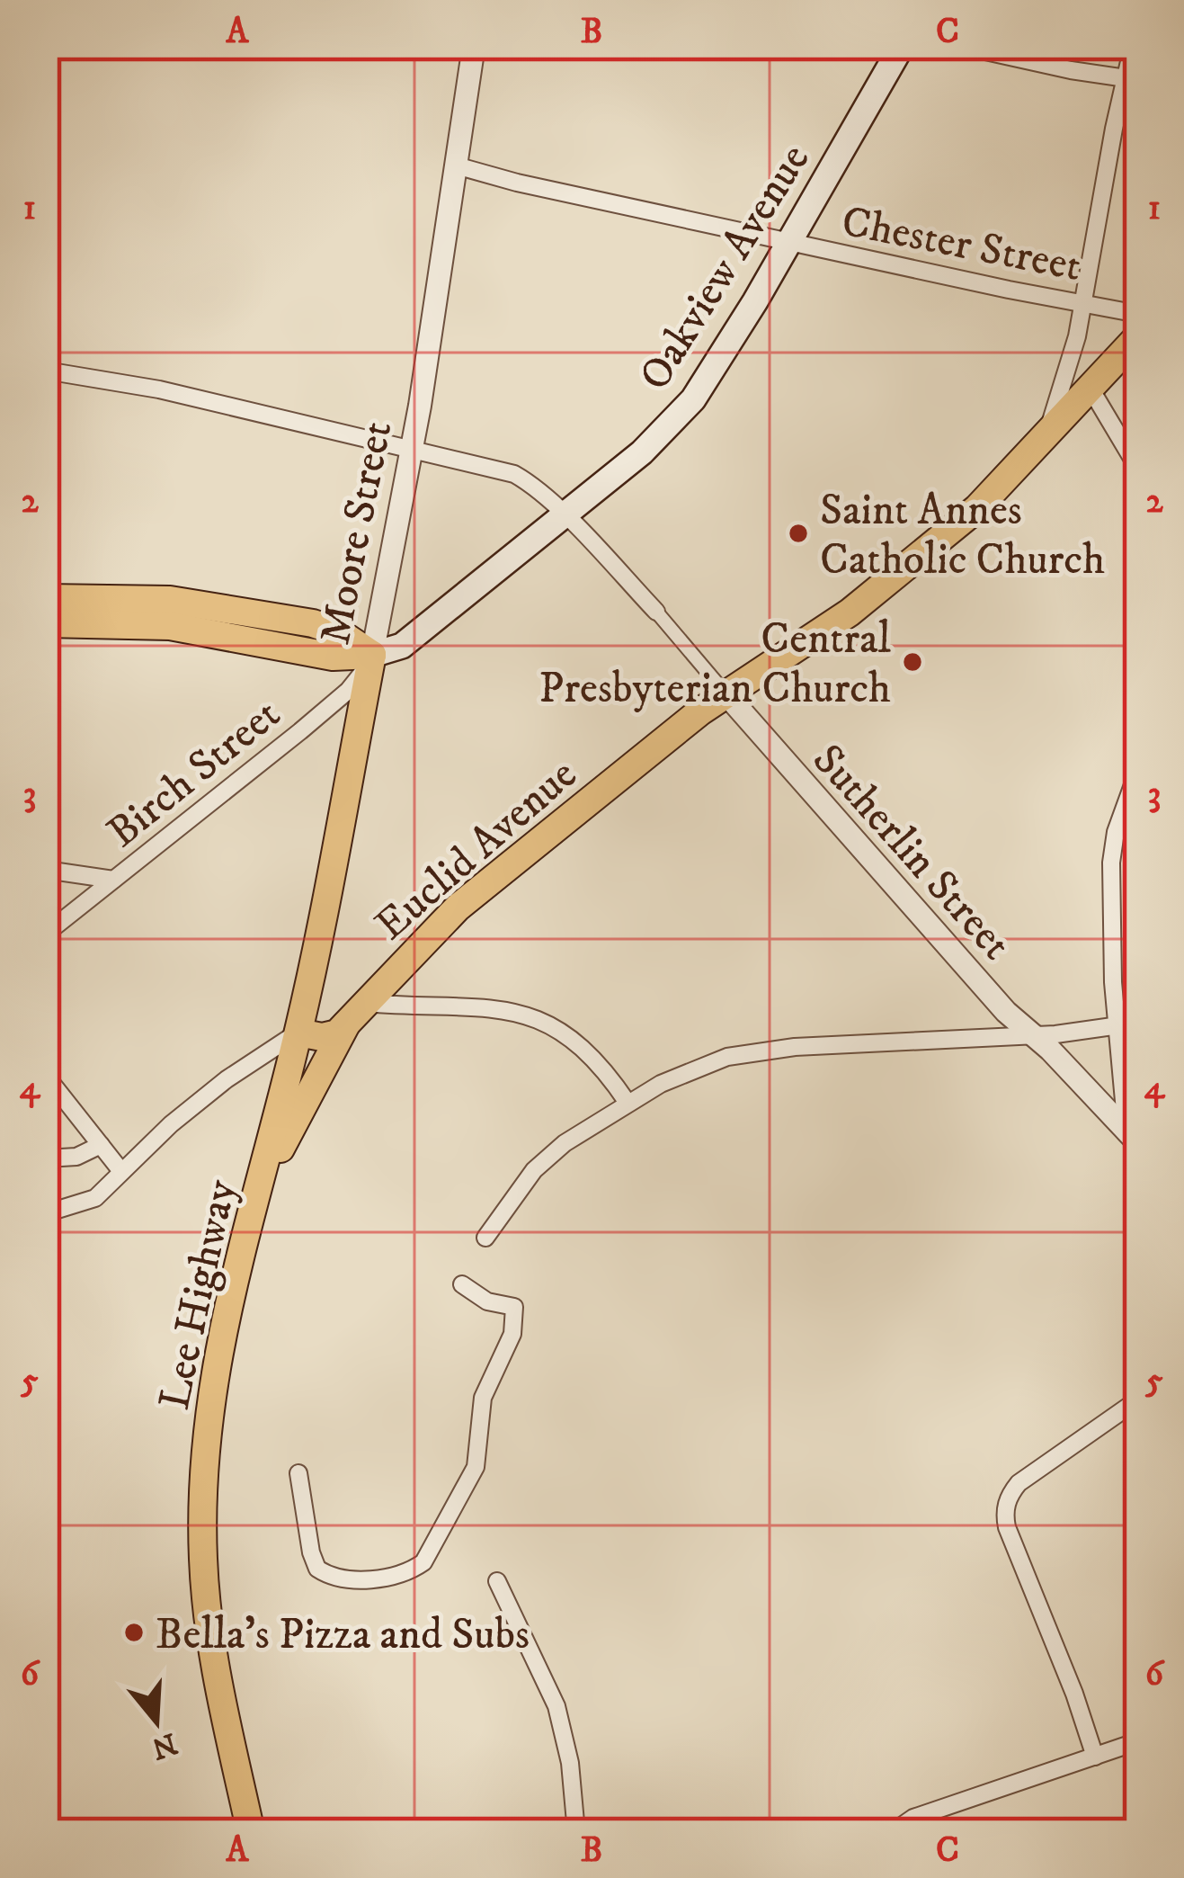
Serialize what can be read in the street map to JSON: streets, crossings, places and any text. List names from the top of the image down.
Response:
{
  "streets": {
    "main road": [
      "Oakview Avenue",
      "Moore Street",
      "Euclid Avenue",
      "Lee Highway"
    ],
    "street": ["Chester Street", "Birch Street", "Sutherlin Street"]
  },
  "crossings": [
    ["Chester Street", "Oakview Avenue"],
    ["Chester Street", "Moore Street"],
    ["Oakview Avenue", "Moore Street"],
    ["Oakview Avenue", "Birch Street"],
    ["Oakview Avenue", "Sutherlin Street"],
    ["Moore Street", "Birch Street"],
    ["Moore Street", "Sutherlin Street"],
    ["Moore Street", "Lee Highway"],
    ["Euclid Avenue", "Sutherlin Street"],
    ["Euclid Avenue", "Lee Highway"]
  ],
  "places": ["Saint Annes Catholic Church", "Central Presbyterian Church", "Bella's Pizza and Subs"],
  "north": "bottom",
  "grid": {
    "columns": ["A", "B", "C"],
    "rows": [
      "1",
      "2",
      "3",
      "4",
      "5",
      "6"
    ]
  }
}
